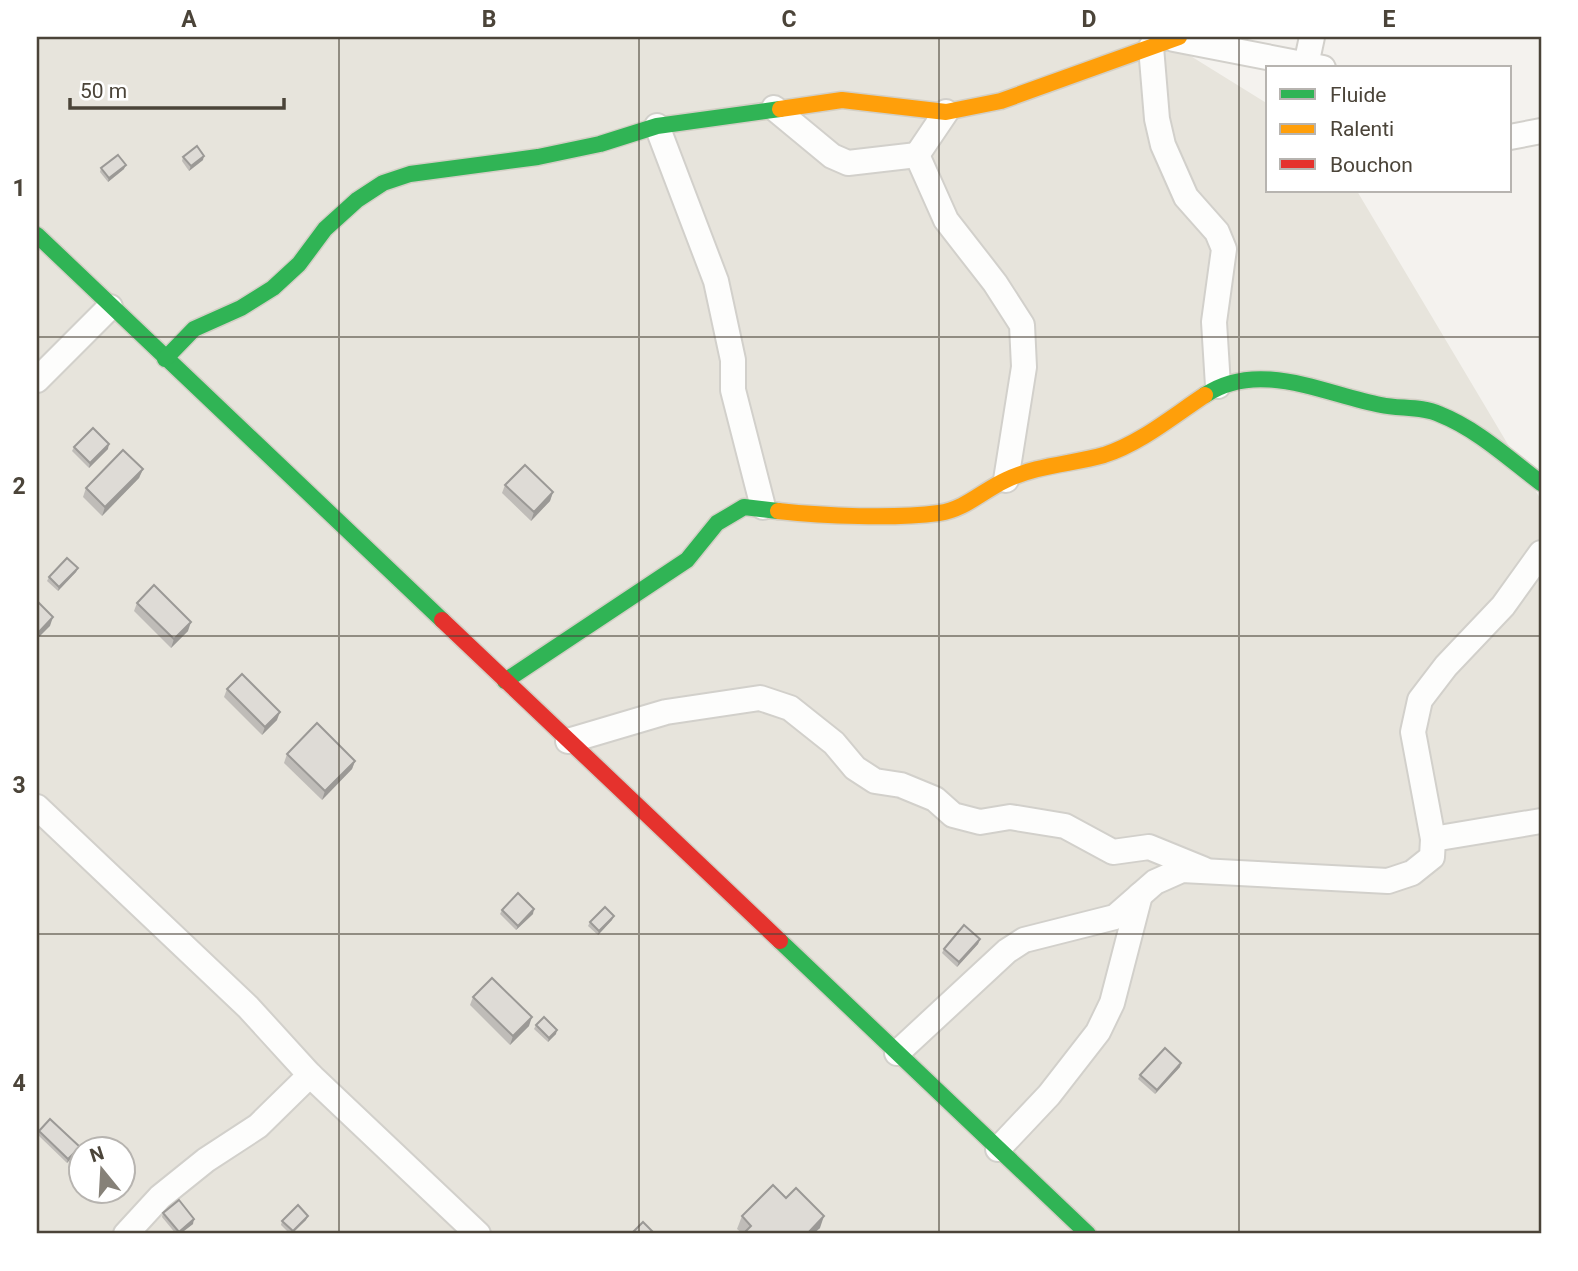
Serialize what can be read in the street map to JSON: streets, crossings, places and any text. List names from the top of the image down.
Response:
{
  "legend": ["Fluide", "Ralenti", "Bouchon"],
  "scale_bar": "50 m",
  "north": "top",
  "grid": {
    "columns": [
      "A",
      "B",
      "C",
      "D",
      "E"
    ],
    "rows": [
      "1",
      "2",
      "3",
      "4"
    ]
  }
}
